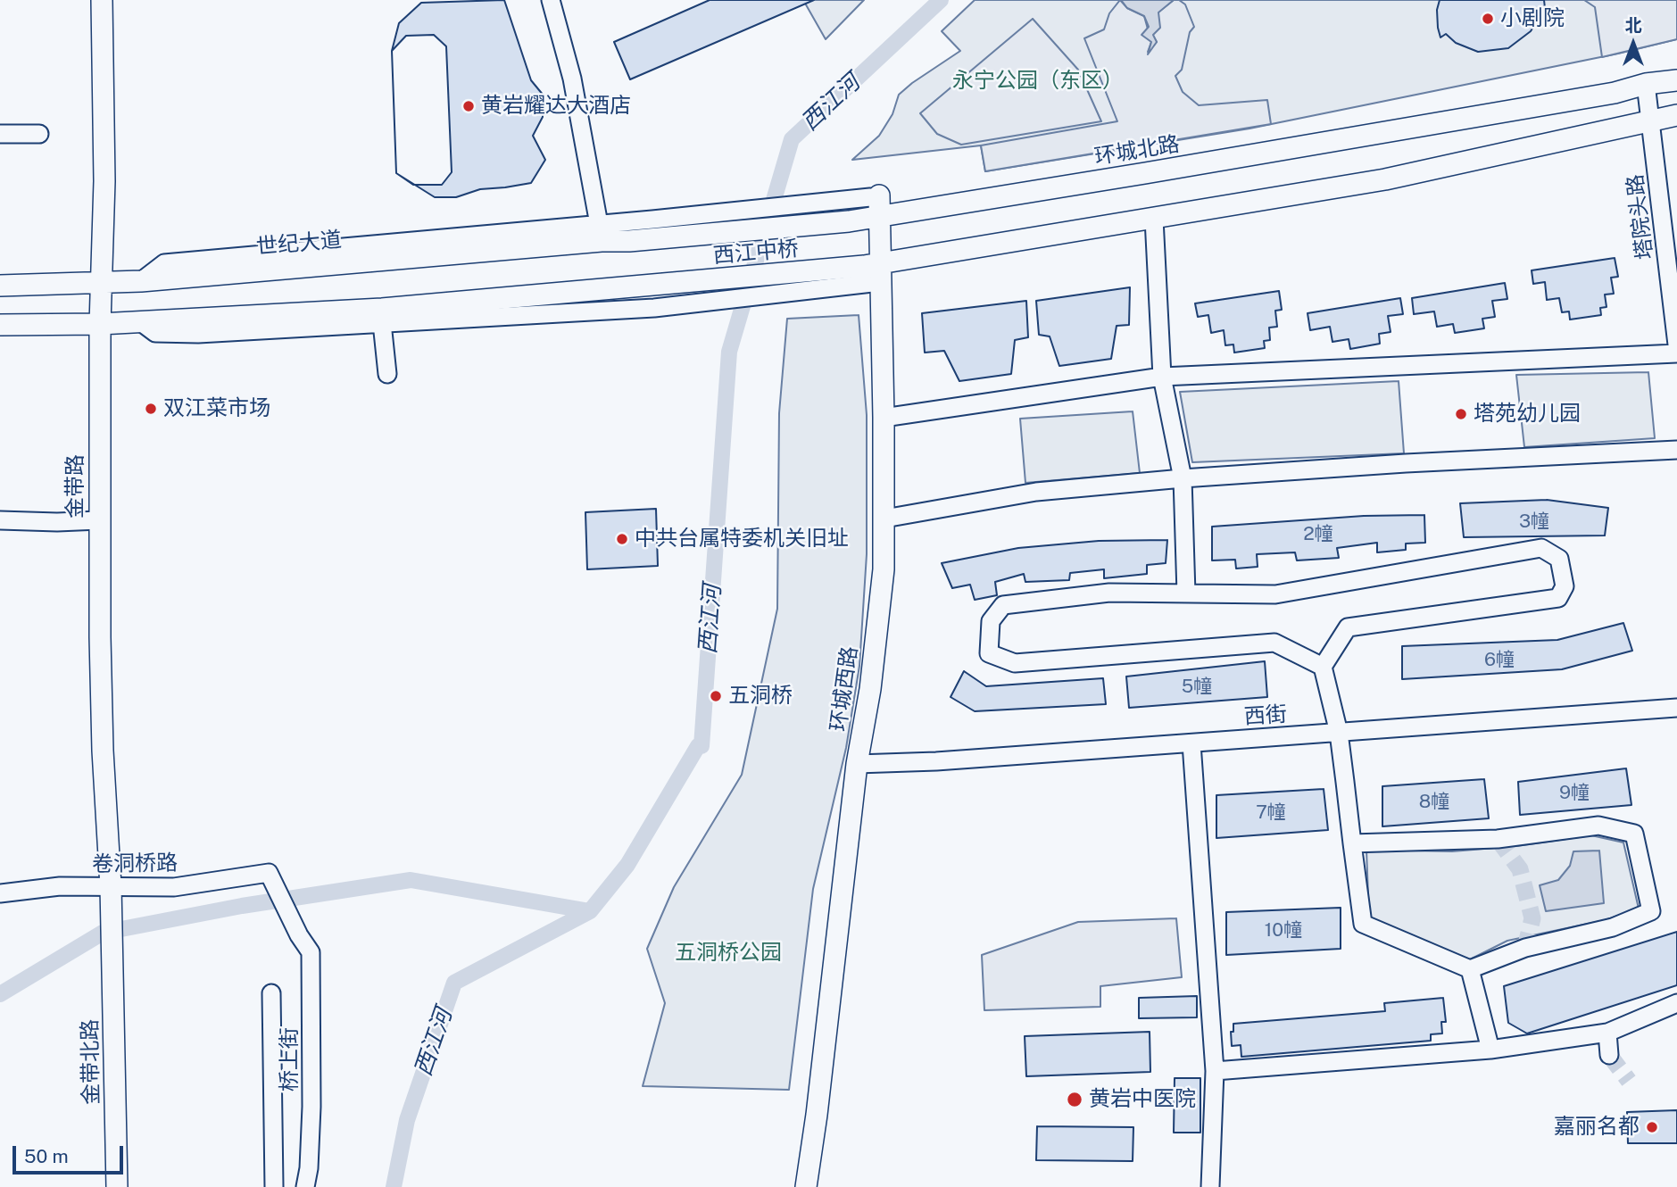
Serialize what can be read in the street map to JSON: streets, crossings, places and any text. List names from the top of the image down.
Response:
{
  "streets": {
    "main road": [
      "环城北路",
      "世纪大道",
      "西江中桥",
      "金带路",
      "环城西路",
      "金带北路"
    ],
    "street": [
      "塔院头路",
      "西街",
      "卷洞桥路",
      "桥上街"
    ]
  },
  "crossings": [
    ["环城北路", "塔院头路"],
    ["环城北路", "世纪大道"],
    ["环城北路", "环城西路"],
    ["世纪大道", "金带路"],
    ["西江中桥", "环城西路"],
    ["金带路", "卷洞桥路"],
    ["金带路", "金带北路"],
    ["环城西路", "西街"],
    ["卷洞桥路", "桥上街"]
  ],
  "water": ["西江河"],
  "parks": ["永宁公园（东区）", "五洞桥公园"],
  "places": [
    "小剧院",
    "黄岩耀达大酒店",
    "双江菜市场",
    "塔苑幼儿园",
    "中共台属特委机关旧址",
    "五洞桥",
    "黄岩中医院",
    "嘉丽名都"
  ],
  "house_numbers": [
    "3幢",
    "2幢",
    "6幢",
    "5幢",
    "9幢",
    "8幢",
    "7幢",
    "10幢"
  ],
  "scale_bar": "50 m",
  "north": "top"
}
